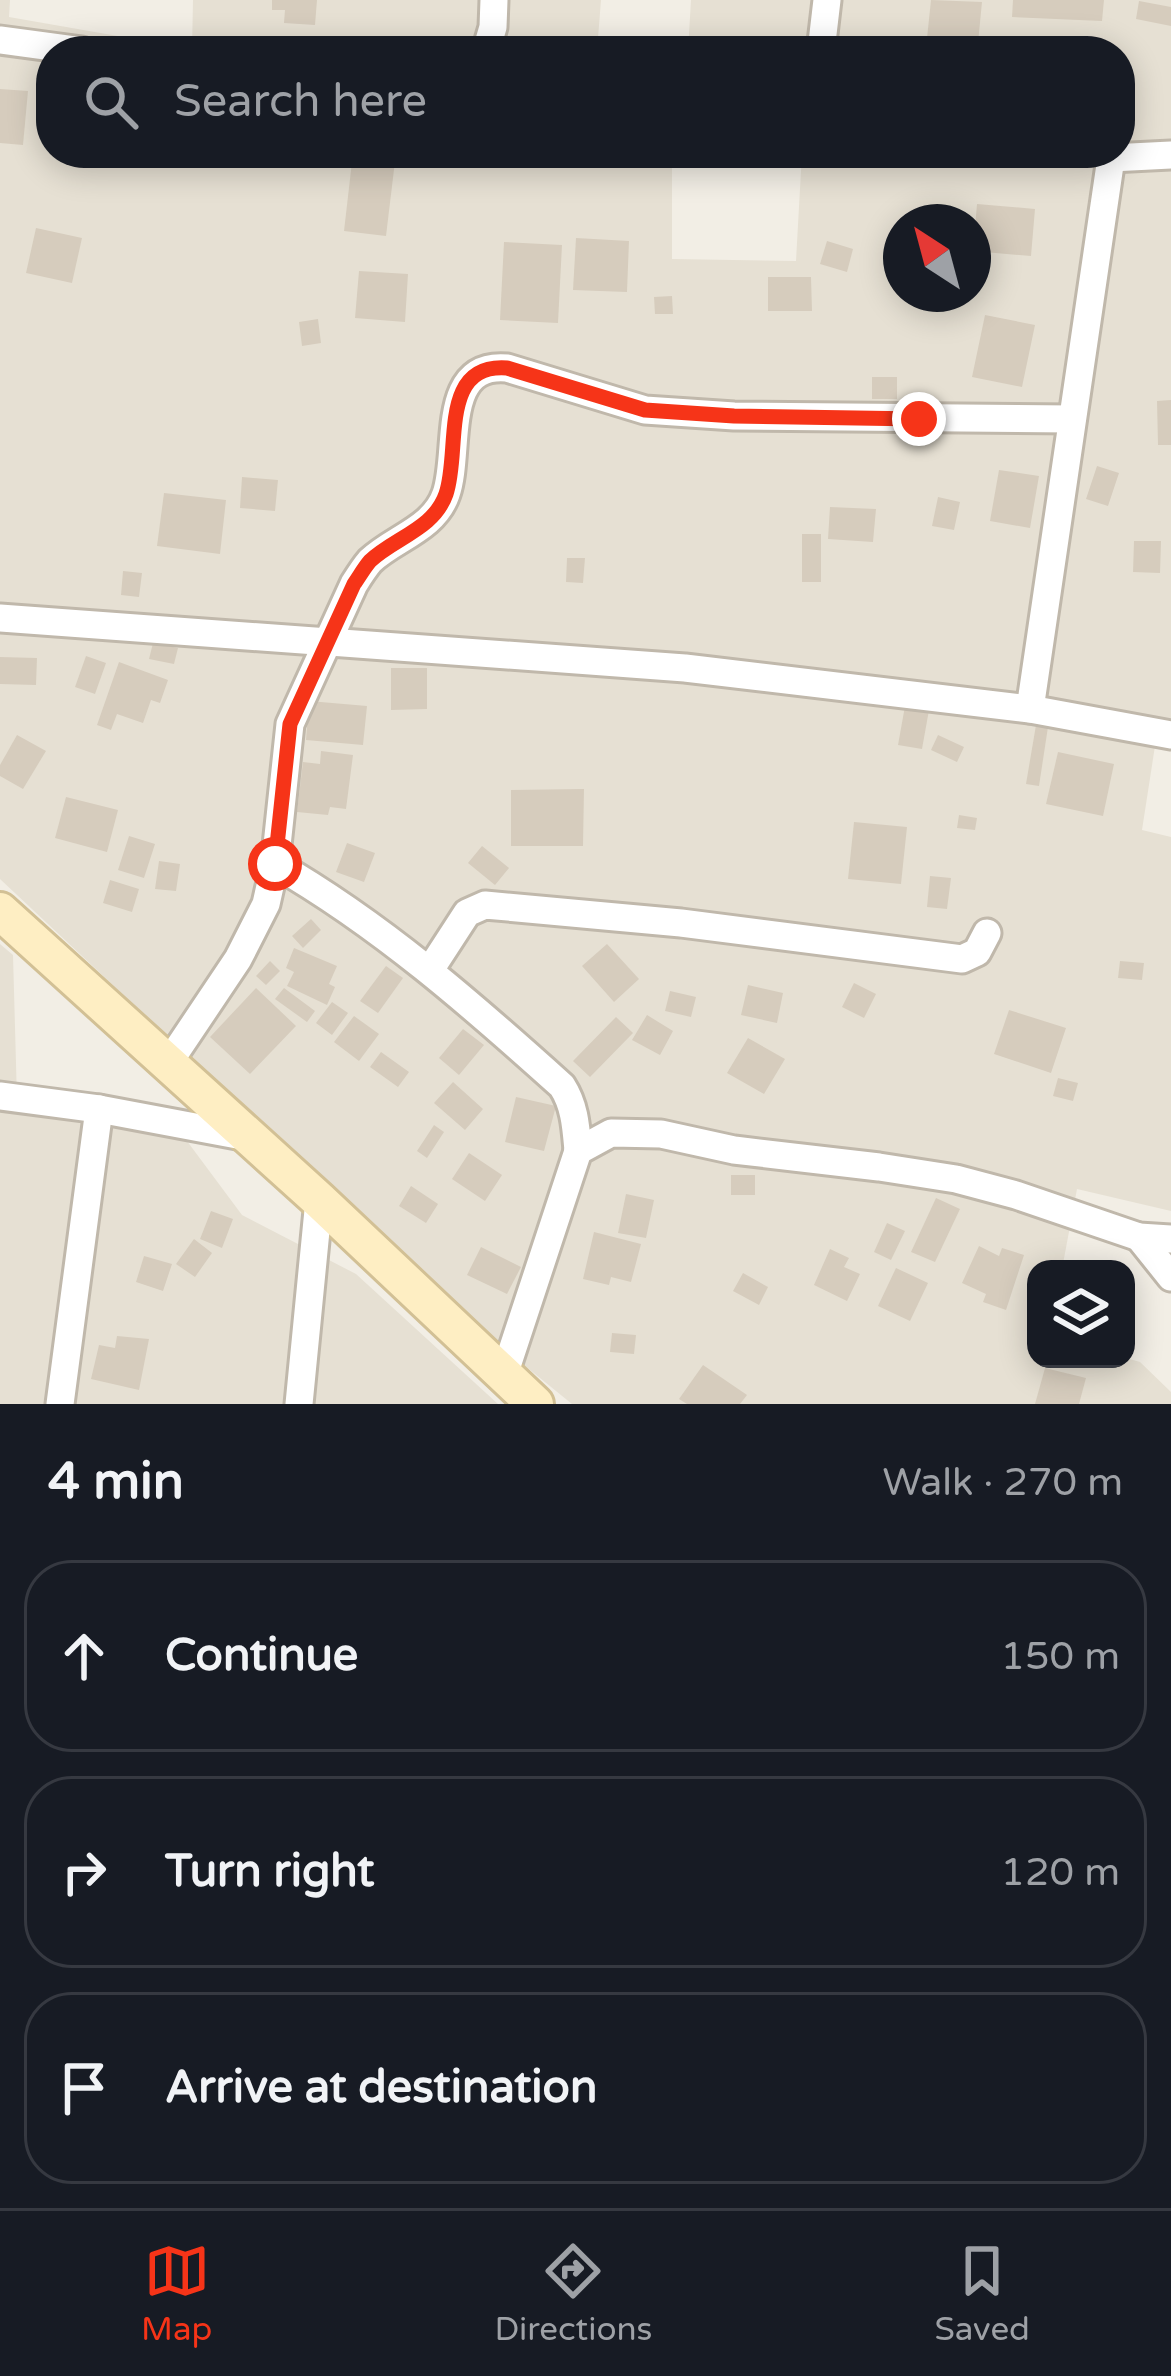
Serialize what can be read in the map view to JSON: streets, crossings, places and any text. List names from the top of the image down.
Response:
{
  "north": "top left",
  "page": {
    "search": "Search here",
    "heading": ["4 min", "Walk · 270 m"],
    "list": [
      ["Continue", "150 m"],
      ["Turn right", "120 m"],
      "Arrive at destination"
    ],
    "nav": ["Map", "Directions", "Saved"]
  }
}
